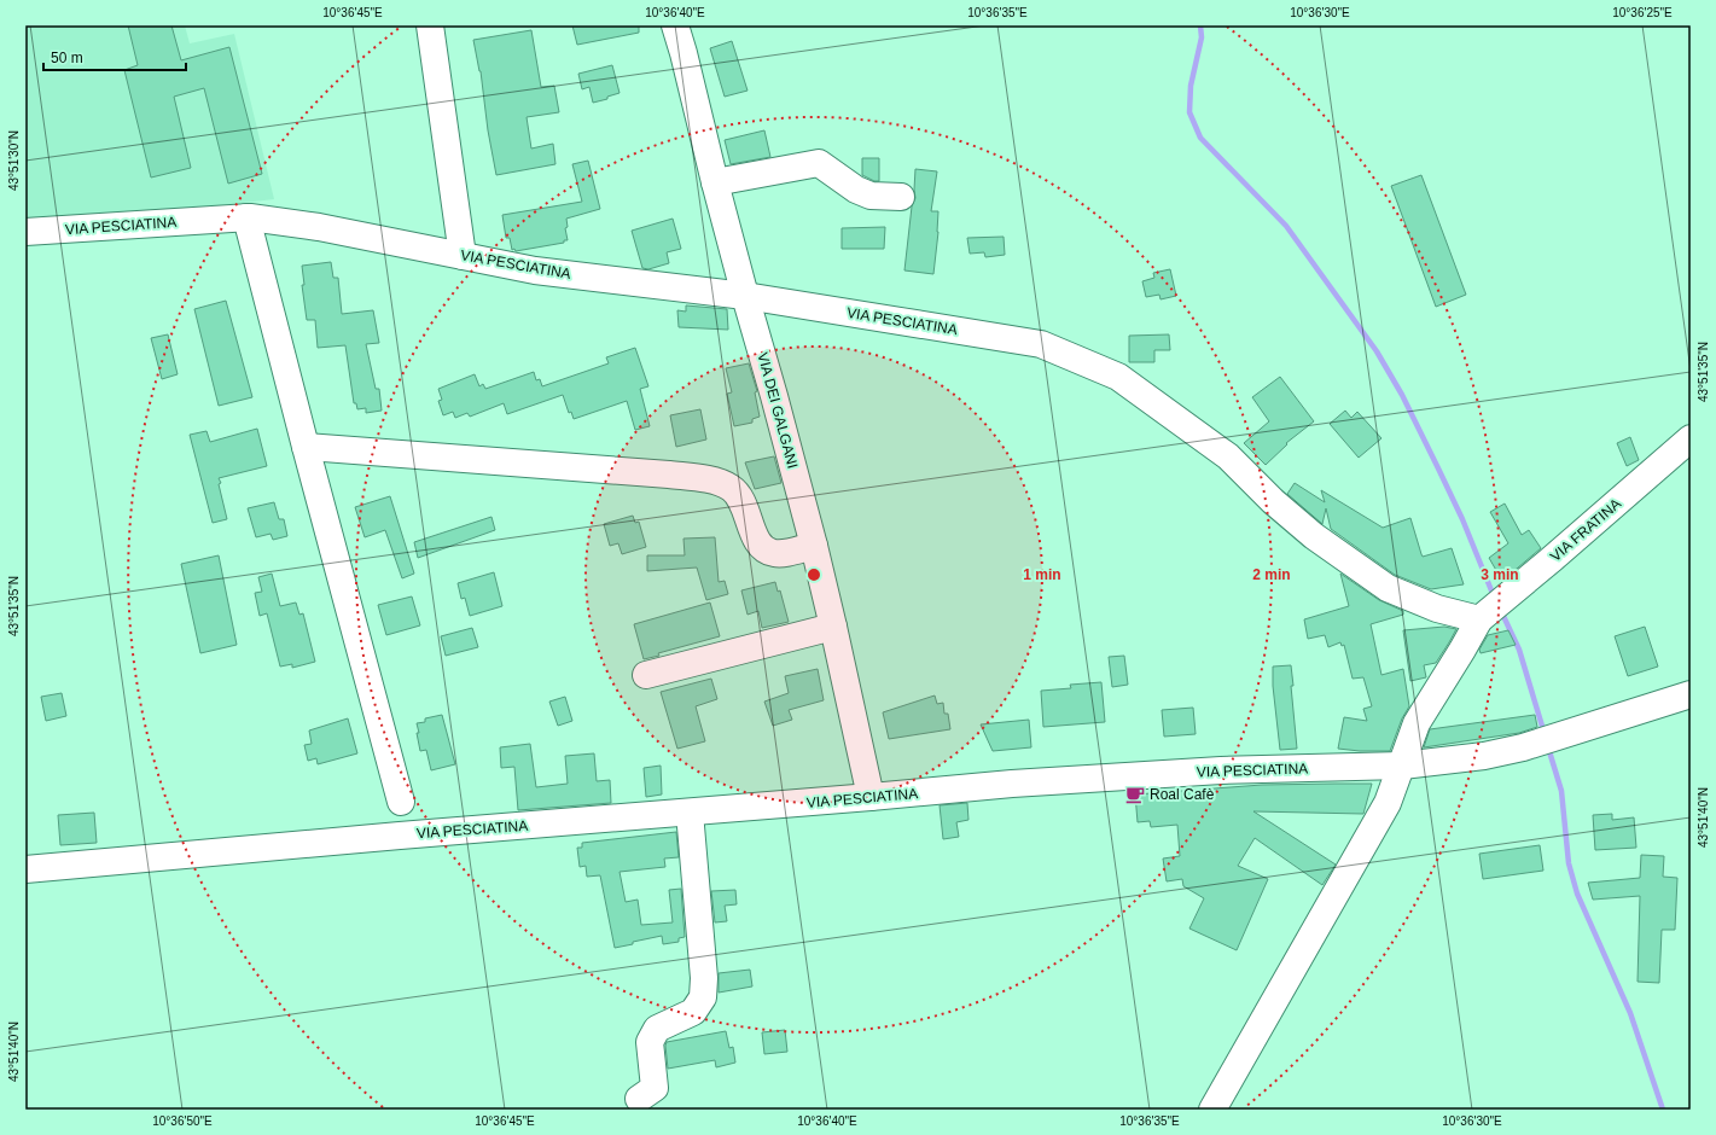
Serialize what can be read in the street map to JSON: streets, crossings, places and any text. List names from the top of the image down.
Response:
{
  "streets": {
    "street": ["VIA PESCIATINA", "VIA DEI GALGANI", "VIA FRATINA"]
  },
  "crossings": [
    ["VIA PESCIATINA", "VIA DEI GALGANI"],
    ["VIA PESCIATINA", "VIA FRATINA"]
  ],
  "places": {
    "cafe": ["Roal Cafè"]
  },
  "scale_bar": "50 m",
  "coordinates": [
    "10°36'45\"E",
    "10°36'40\"E",
    "10°36'35\"E",
    "10°36'30\"E",
    "10°36'25\"E",
    "43°51'30\"N",
    "43°51'35\"N",
    "43°51'40\"N",
    "10°36'50\"E"
  ],
  "rings": ["1 min", "2 min", "3 min"]
}
